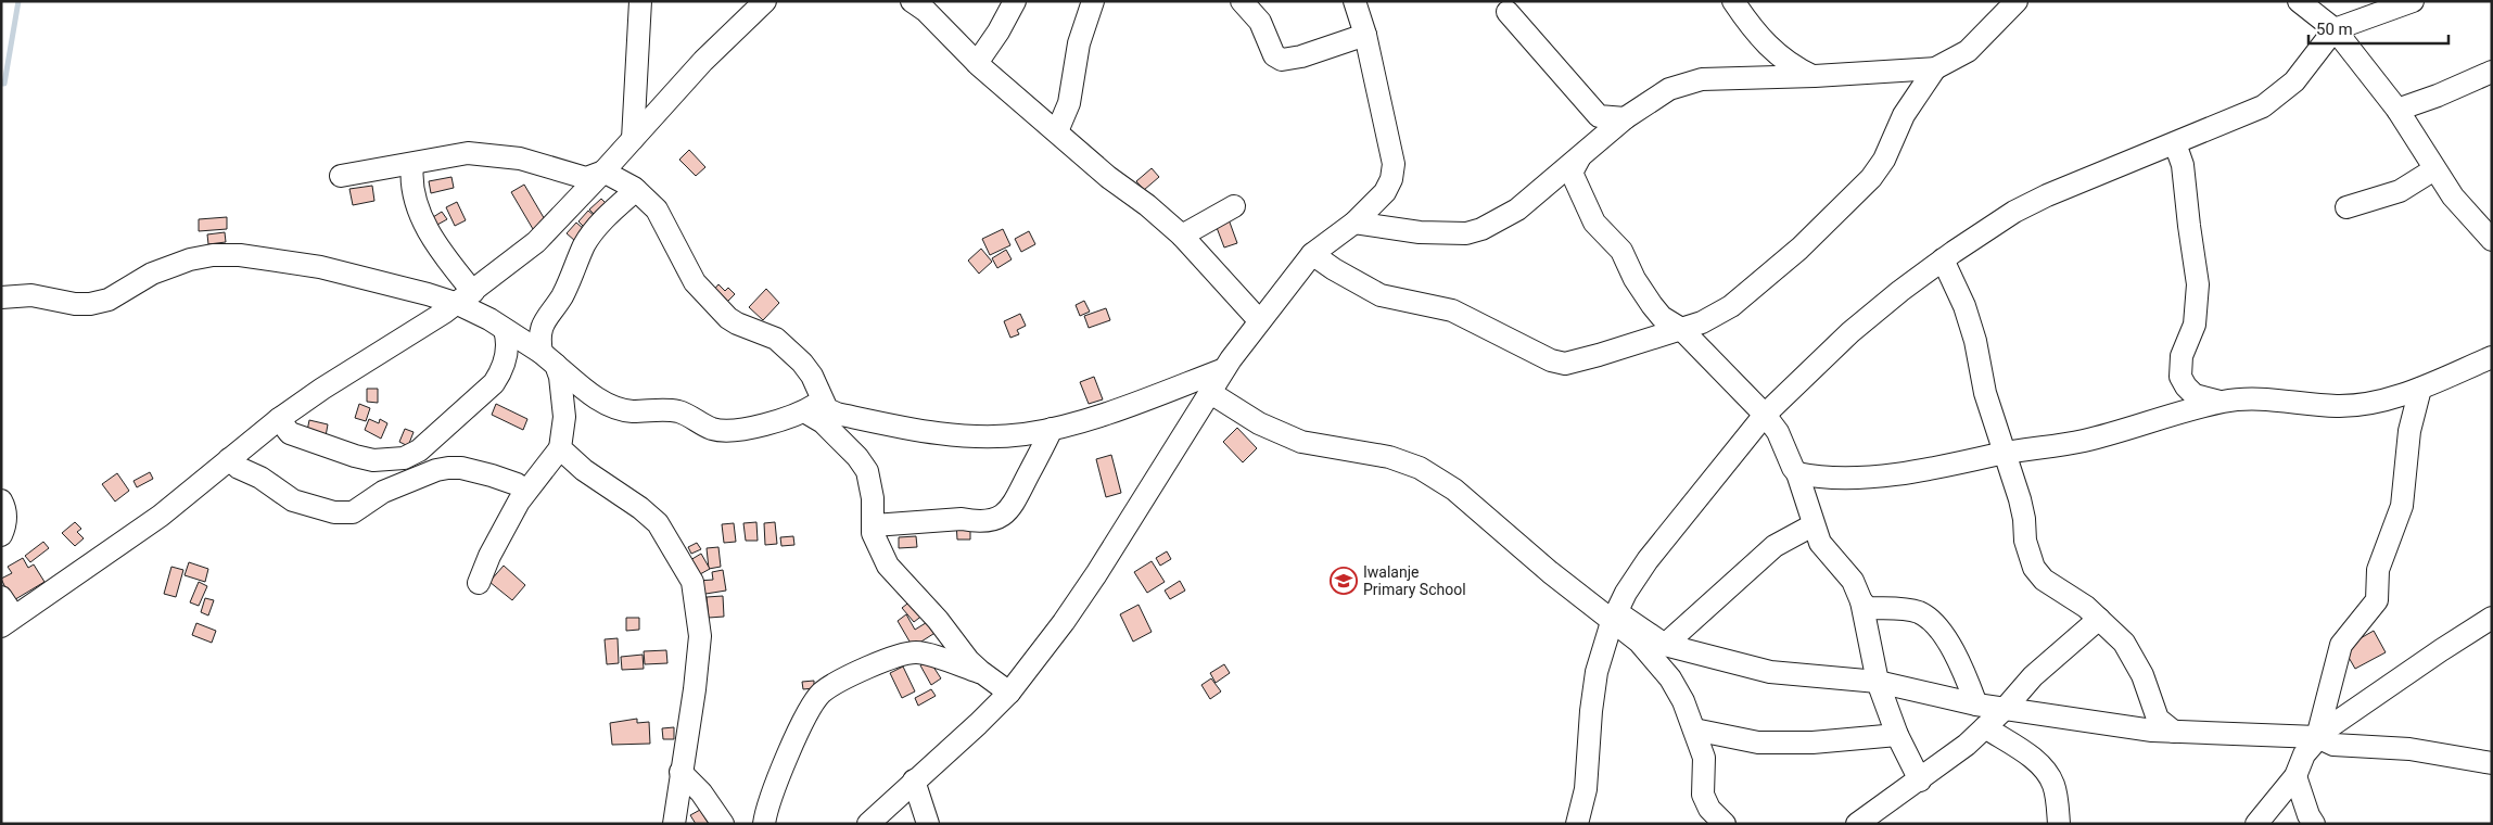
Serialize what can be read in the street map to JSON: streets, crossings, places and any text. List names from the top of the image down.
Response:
{
  "places": {
    "school or university": ["Iwalanje Primary School"]
  },
  "scale_bar": "50 m"
}
